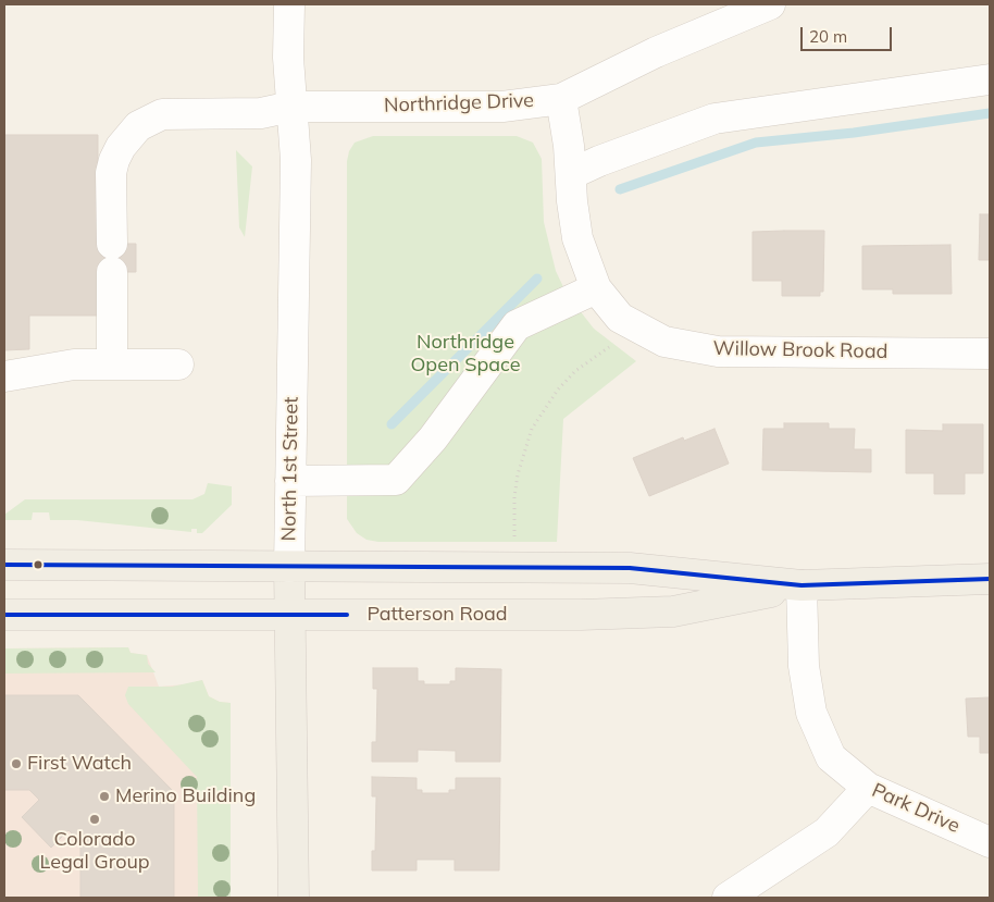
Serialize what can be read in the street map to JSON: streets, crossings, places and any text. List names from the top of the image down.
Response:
{
  "streets": {
    "main road": ["North 1st Street", "Patterson Road"],
    "street": ["Northridge Drive", "Willow Brook Road", "Park Drive"]
  },
  "crossings": [
    ["Northridge Drive", "Willow Brook Road"],
    ["Northridge Drive", "North 1st Street"],
    ["North 1st Street", "Patterson Road"],
    ["Patterson Road", "Park Drive"]
  ],
  "parks": ["Northridge Open Space"],
  "places": ["First Watch", "Merino Building", "Colorado Legal Group"],
  "scale_bar": "20 m"
}
